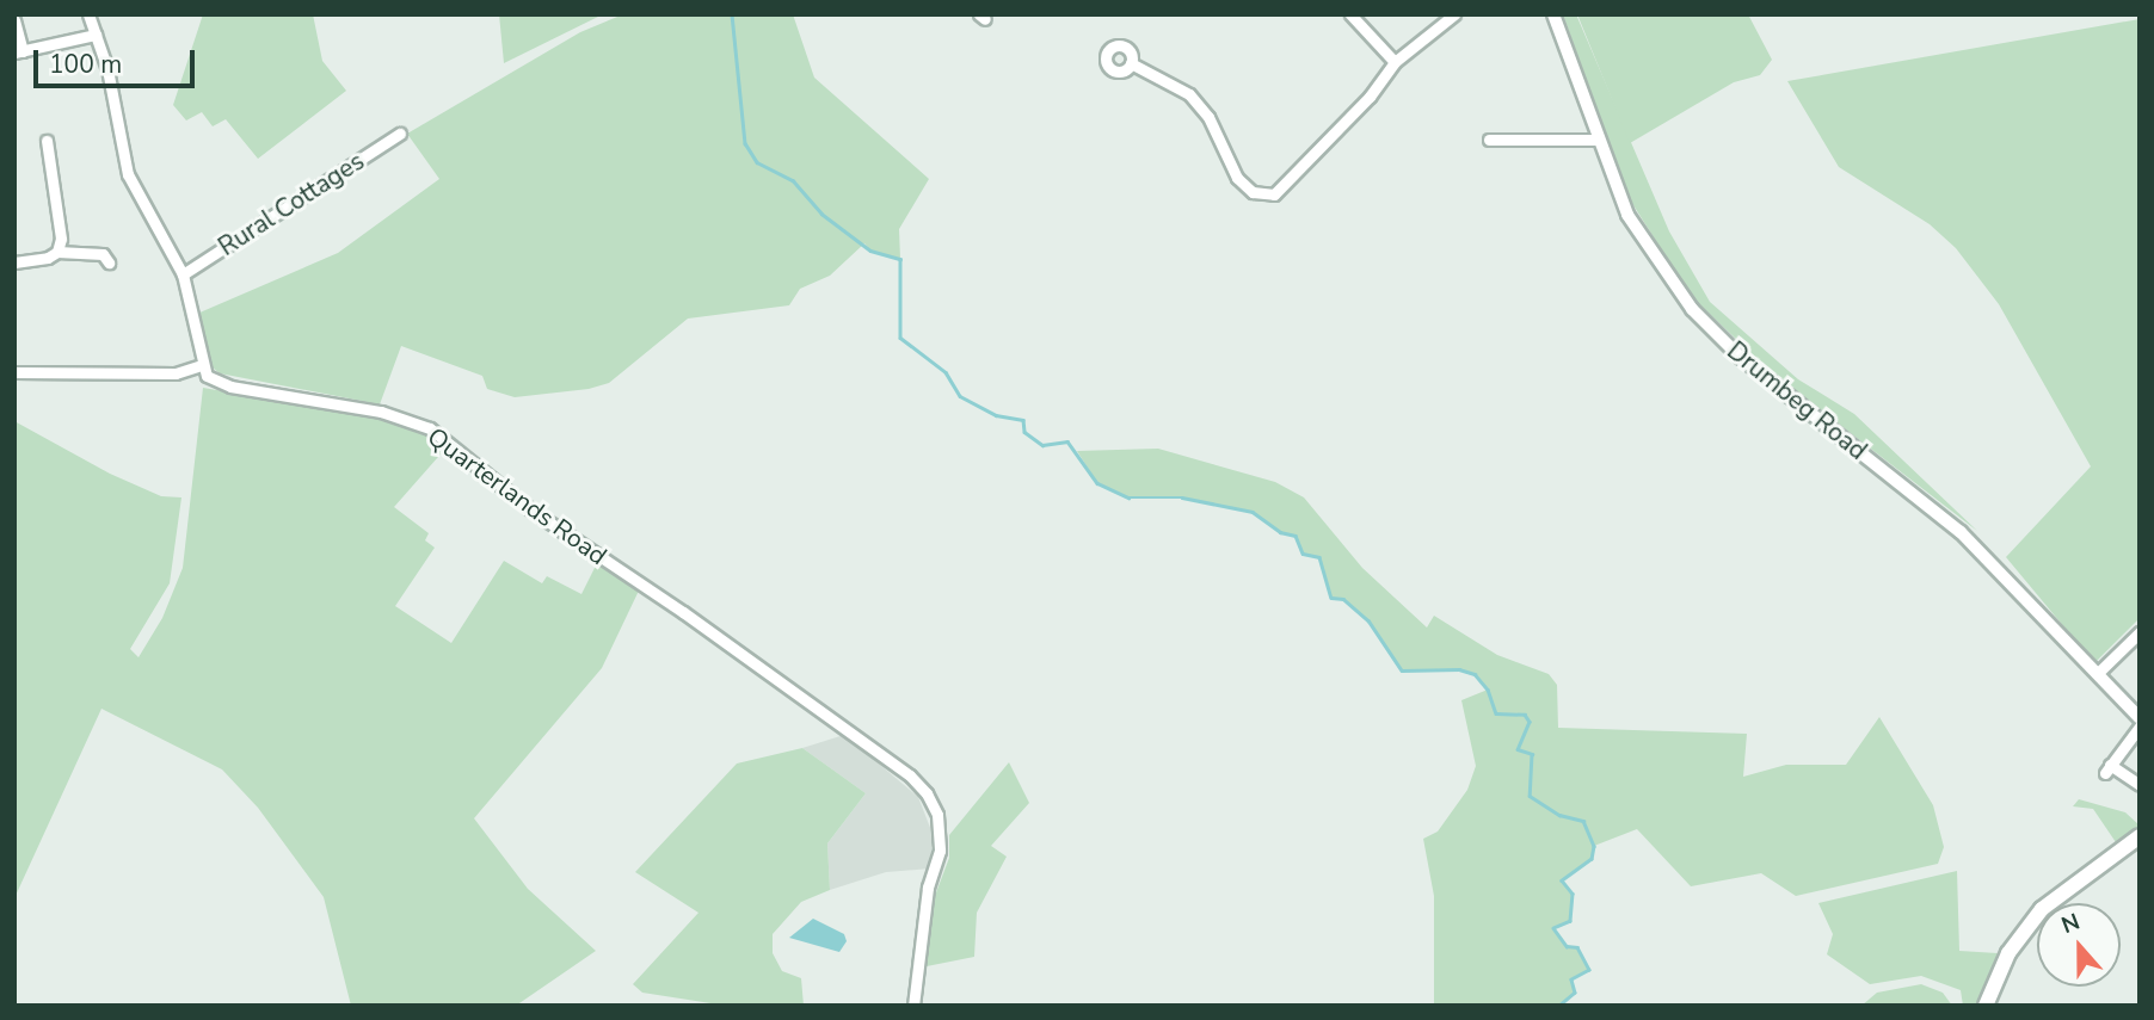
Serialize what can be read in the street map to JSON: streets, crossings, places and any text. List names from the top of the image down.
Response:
{
  "streets": {
    "street": ["Rural Cottages", "Drumbeg Road", "Quarterlands Road"]
  },
  "scale_bar": "100 m",
  "north": "top"
}
